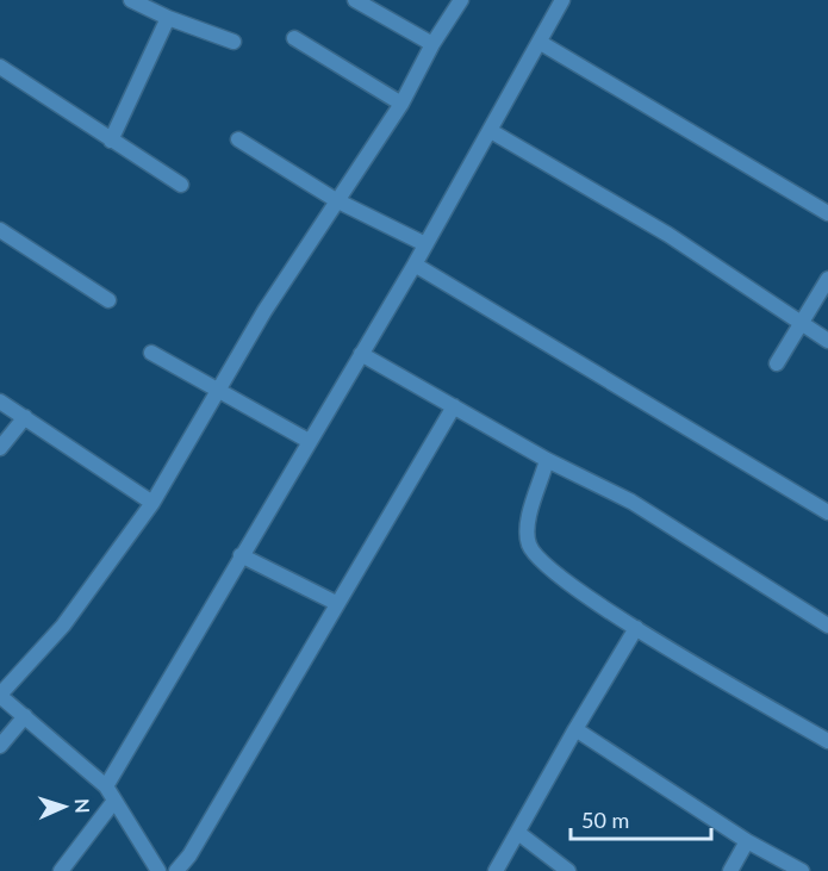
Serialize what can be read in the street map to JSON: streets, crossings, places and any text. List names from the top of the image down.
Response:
{
  "scale_bar": "50 m",
  "north": "right"
}
